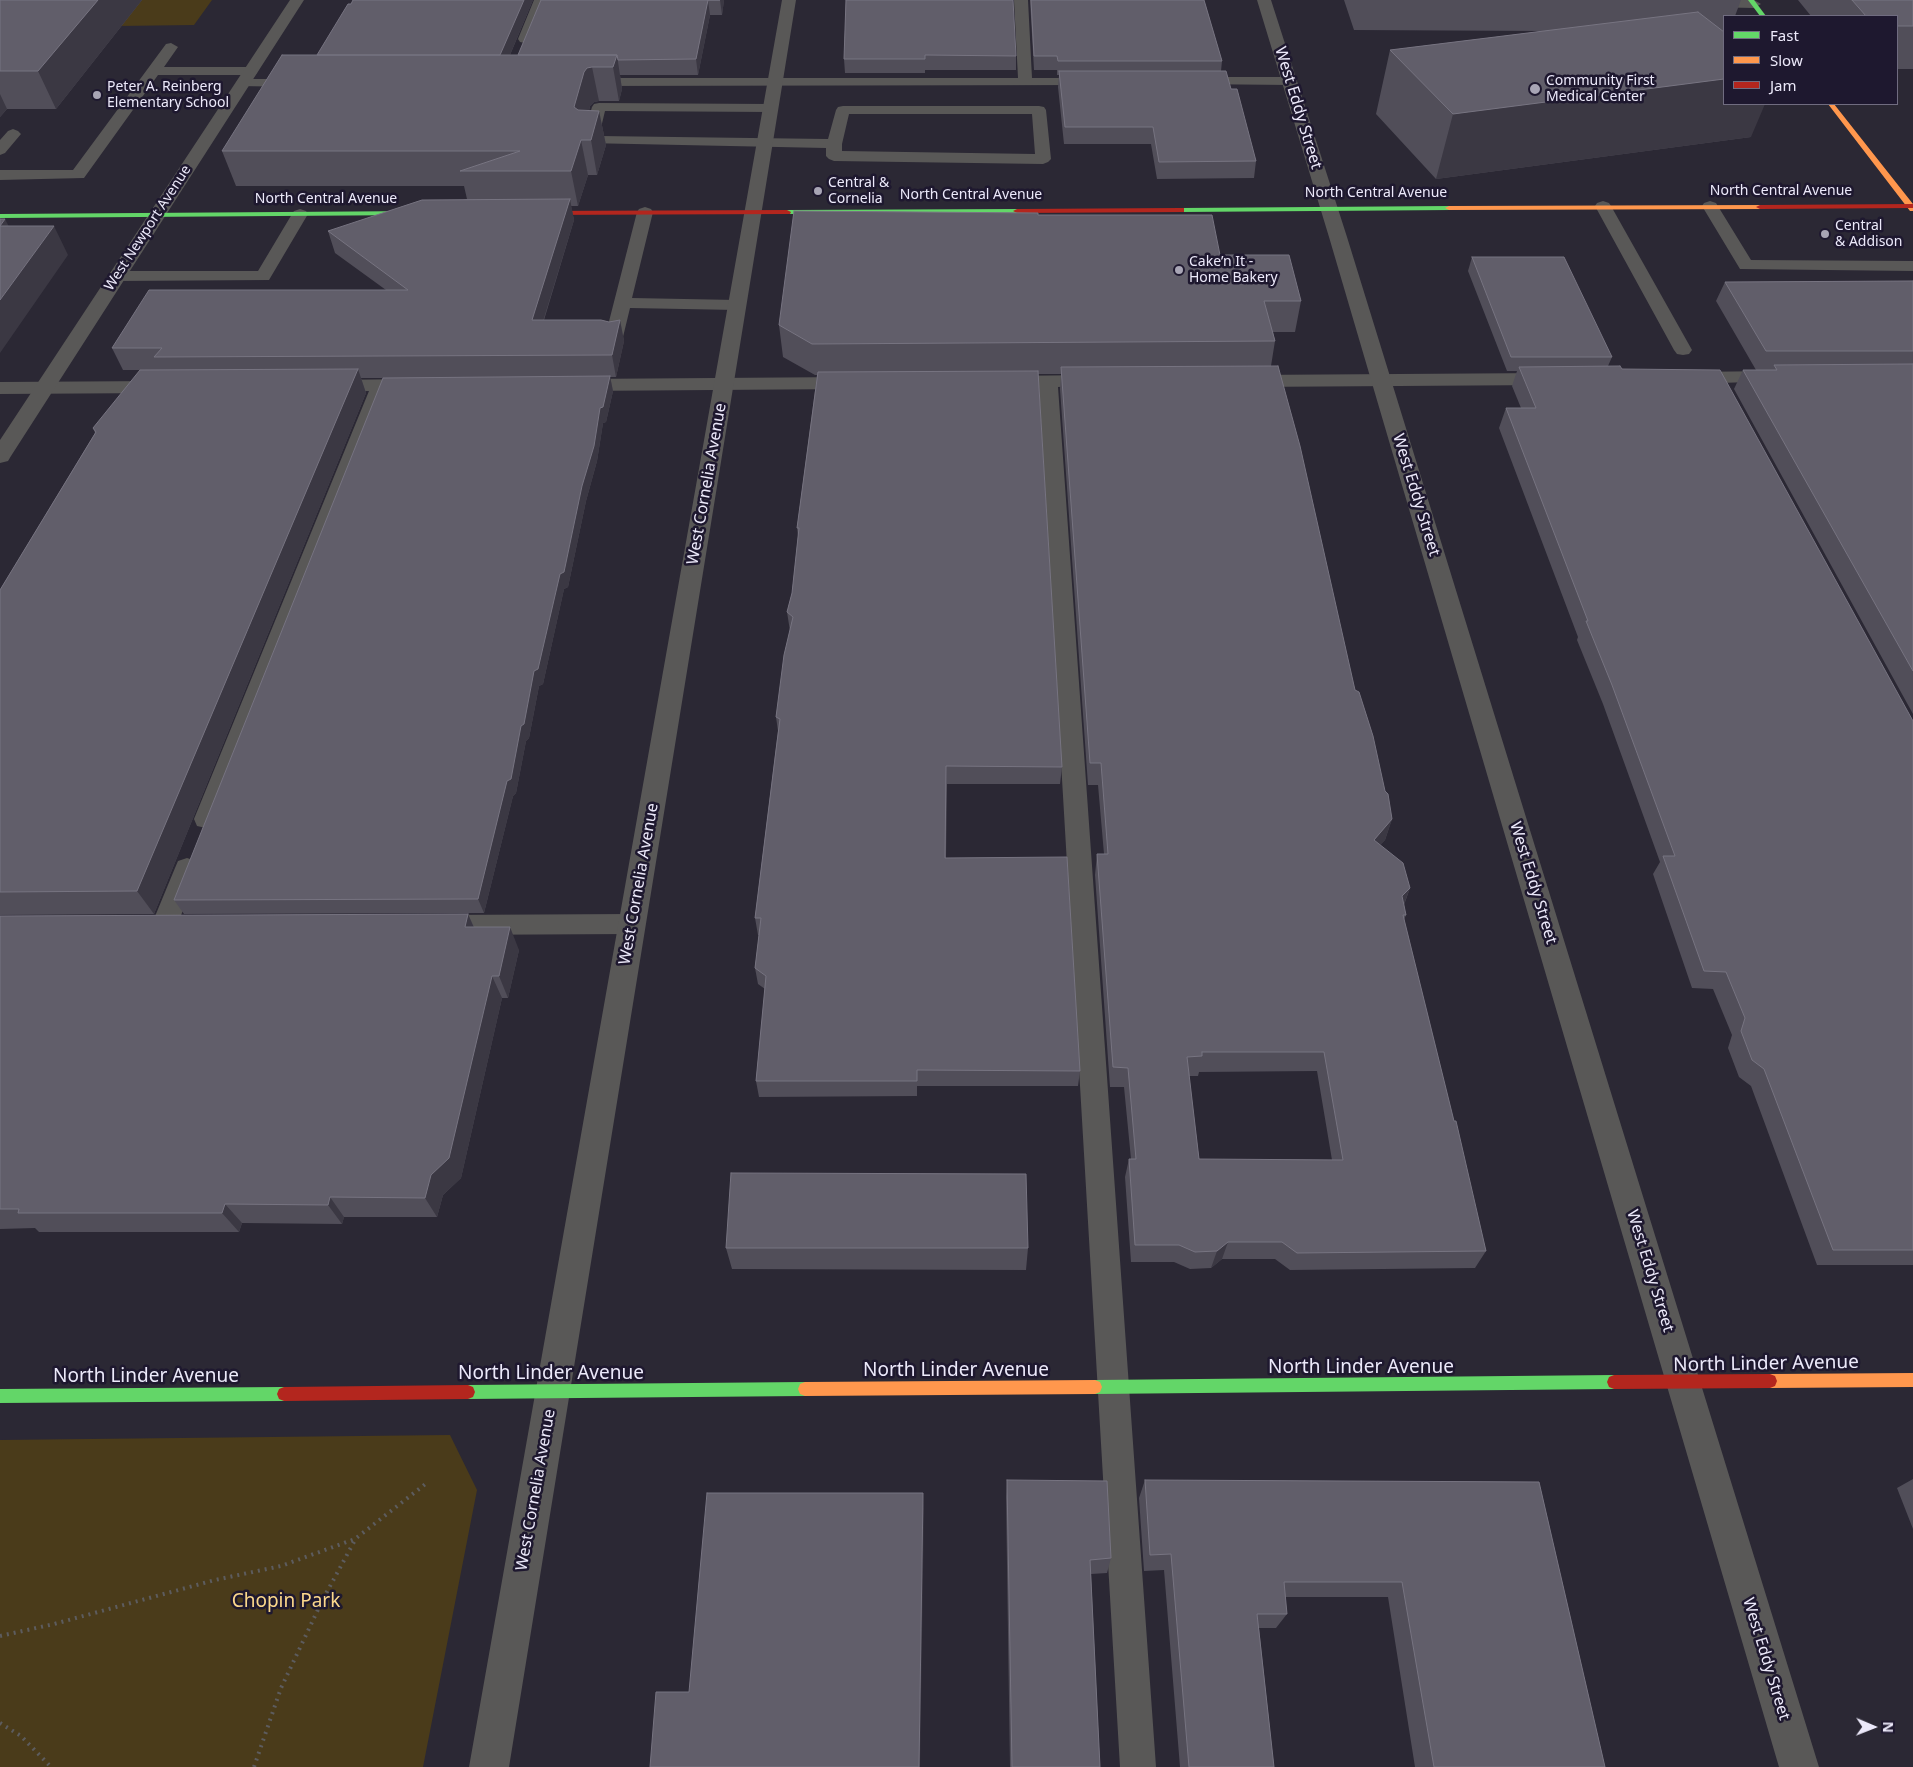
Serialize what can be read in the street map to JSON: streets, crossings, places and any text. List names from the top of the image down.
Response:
{
  "streets": {
    "main road": ["North Central Avenue", "North Linder Avenue"],
    "street": ["West Eddy Street", "West Newport Avenue", "West Cornelia Avenue"]
  },
  "crossings": [
    ["West Eddy Street", "North Central Avenue"],
    ["West Eddy Street", "North Linder Avenue"],
    ["North Central Avenue", "West Newport Avenue"],
    ["North Central Avenue", "West Cornelia Avenue"],
    ["West Cornelia Avenue", "North Linder Avenue"]
  ],
  "parks": ["Chopin Park"],
  "places": [
    "Community First Medical Center",
    "Peter A. Reinberg Elementary School",
    "Central & Cornelia",
    "Central & Addison",
    "Cake’n It - Home Bakery"
  ],
  "legend": ["Fast", "Slow", "Jam"],
  "north": "right"
}
